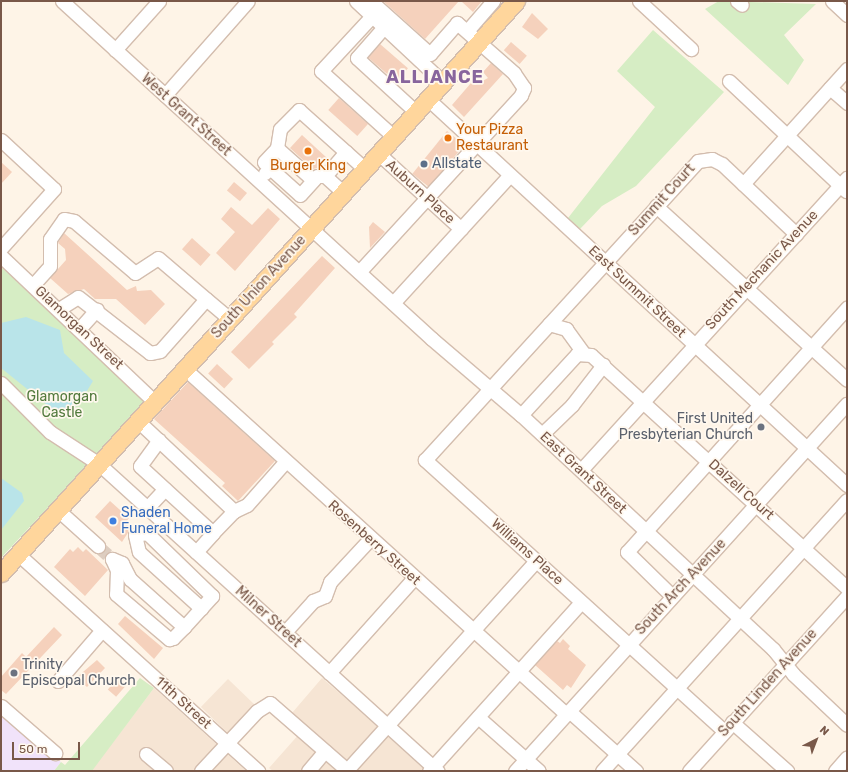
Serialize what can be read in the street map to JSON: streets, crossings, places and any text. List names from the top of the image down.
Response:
{
  "streets": {
    "main road": ["South Union Avenue"],
    "street": [
      "West Grant Street",
      "Auburn Place",
      "Summit Court",
      "South Mechanic Avenue",
      "East Summit Street",
      "Glamorgan Street",
      "East Grant Street",
      "Dalzell Court",
      "Rosenberry Street",
      "Williams Place",
      "South Arch Avenue",
      "Milner Street",
      "South Linden Avenue",
      "11th Street"
    ]
  },
  "crossings": [
    ["West Grant Street", "South Union Avenue"],
    ["West Grant Street", "East Grant Street"],
    ["Auburn Place", "South Union Avenue"],
    ["Summit Court", "South Mechanic Avenue"],
    ["Summit Court", "East Summit Street"],
    ["Summit Court", "East Grant Street"],
    ["Summit Court", "Williams Place"],
    ["South Mechanic Avenue", "East Summit Street"],
    ["South Mechanic Avenue", "East Grant Street"],
    ["South Mechanic Avenue", "Dalzell Court"],
    ["South Union Avenue", "East Summit Street"],
    ["South Union Avenue", "Glamorgan Street"],
    ["South Union Avenue", "East Grant Street"],
    ["South Union Avenue", "Rosenberry Street"],
    ["South Union Avenue", "Milner Street"],
    ["South Union Avenue", "11th Street"],
    ["East Summit Street", "South Arch Avenue"],
    ["East Grant Street", "South Arch Avenue"],
    ["East Grant Street", "South Linden Avenue"],
    ["Dalzell Court", "South Arch Avenue"],
    ["Rosenberry Street", "South Arch Avenue"],
    ["Williams Place", "South Arch Avenue"],
    ["Williams Place", "South Linden Avenue"]
  ],
  "districts": ["ALLIANCE"],
  "parks": ["Glamorgan Castle"],
  "places": [
    "Your Pizza Restaurant",
    "Burger King",
    "Allstate",
    "First United Presbyterian Church",
    "Shaden Funeral Home",
    "Trinity Episcopal Church"
  ],
  "scale_bar": "50 m",
  "north": "top right"
}
